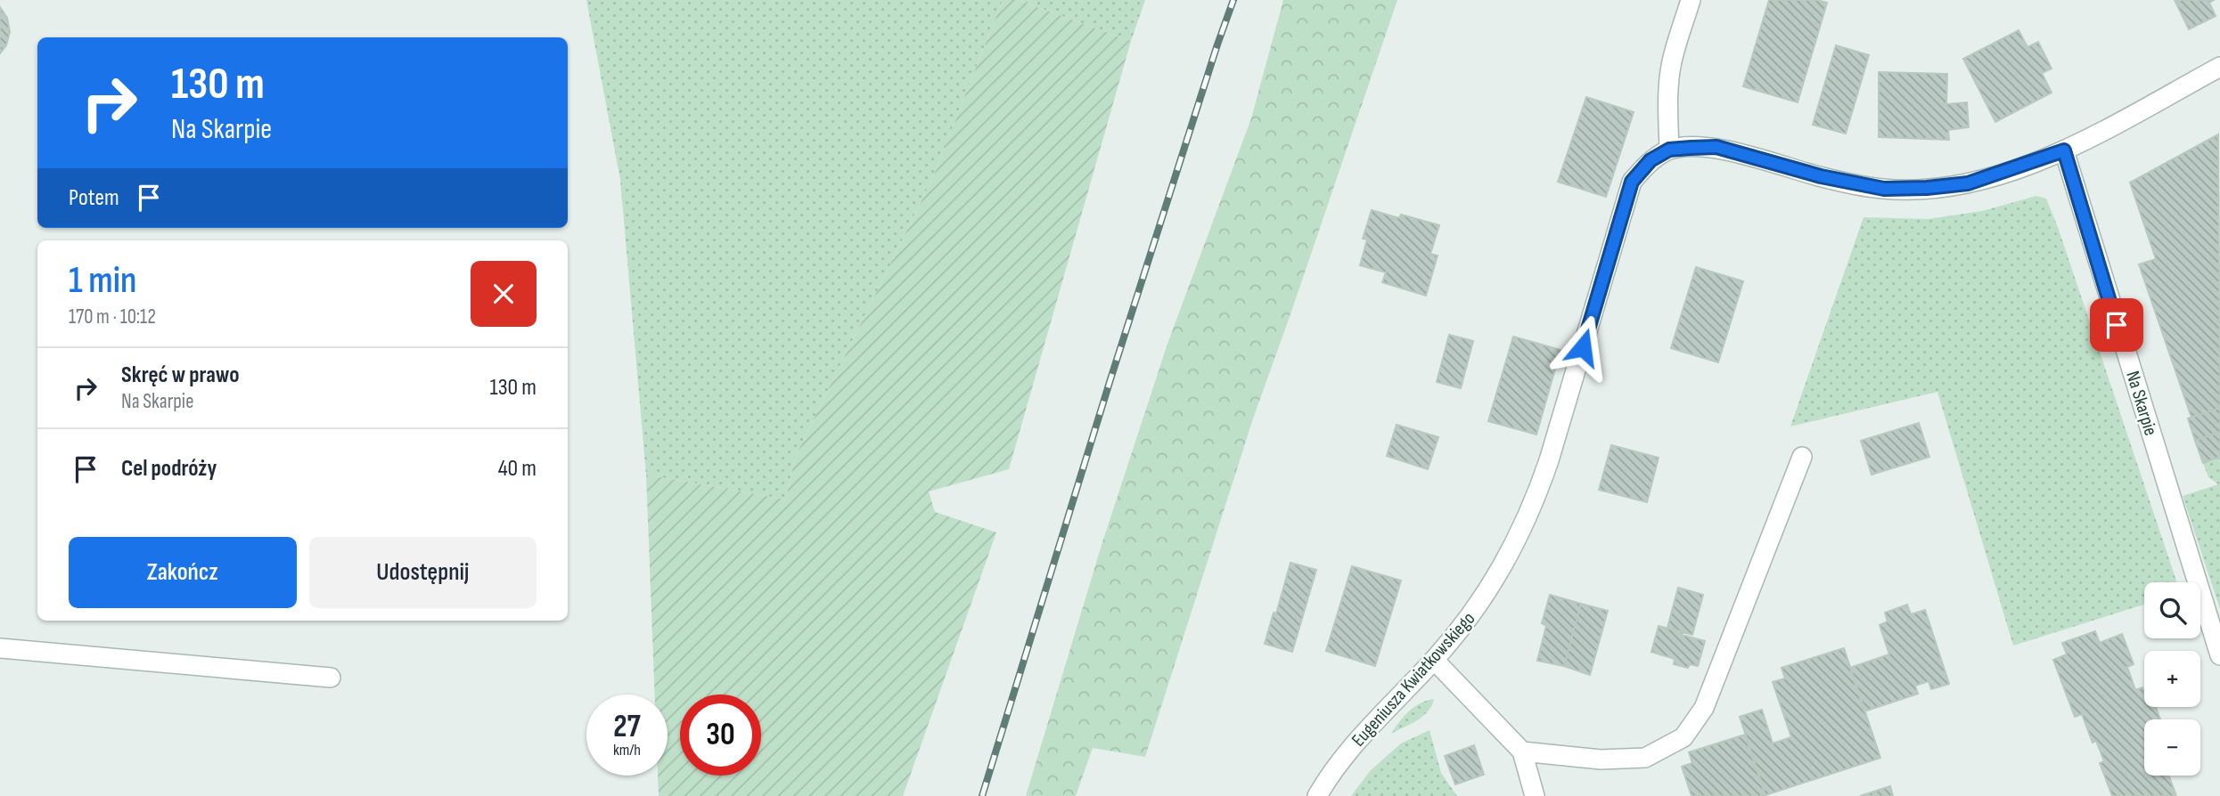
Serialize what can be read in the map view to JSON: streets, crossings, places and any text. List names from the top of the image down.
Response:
{
  "streets": {
    "street": ["Na Skarpie", "Eugeniusza Kwiatkowskiego"]
  },
  "page": {
    "turn": ["130 m", "Na Skarpie"],
    "then": "Potem",
    "heading": ["1 min", "170 m · 10:12"],
    "list": [
      {
        "name": "Skręć w prawo",
        "note": "Na Skarpie",
        "value": "130 m"
      },
      {
        "name": "Cel podróży",
        "value": "40 m"
      }
    ],
    "buttons": ["Zakończ", "Udostępnij"],
    "map_buttons": ["+", "−"],
    "speed": "27 km/h",
    "limit": "30"
  }
}
